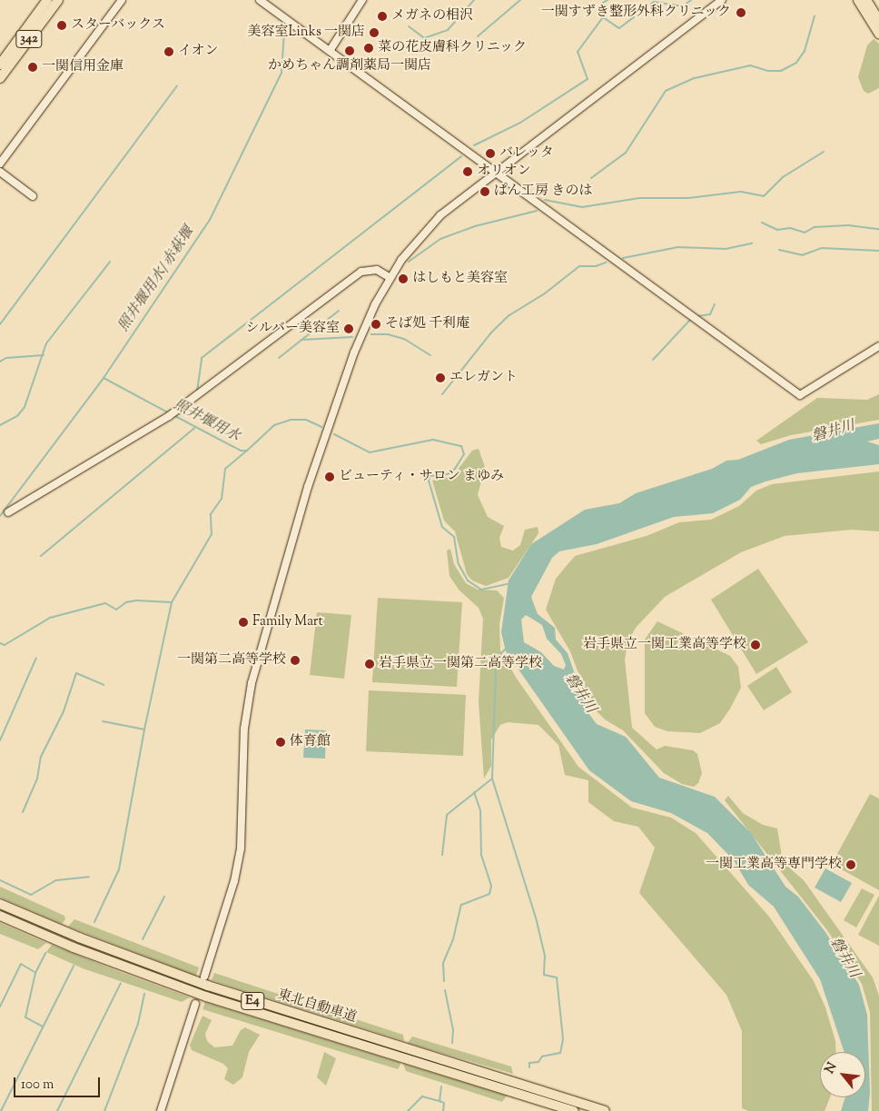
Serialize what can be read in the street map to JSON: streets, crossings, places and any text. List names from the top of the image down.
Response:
{
  "streets": {
    "highway": ["342", "E4", "東北自動車道"]
  },
  "water": ["照井堰用水/赤萩堰", "照井堰用水", "磐井川"],
  "places": [
    "一関すずき整形外科クリニック",
    "メガネの相沢",
    "スターバックス",
    "美容室Links 一関店",
    "菜の花皮膚科クリニック",
    "かめちゃん調剤薬局一関店",
    "イオン",
    "一関信用金庫",
    "バレッタ",
    "オリオン",
    "ぱん工房 きのは",
    "はしもと美容室",
    "そば処 千利庵",
    "シルバー美容室",
    "エレガント",
    "ビューティ・サロン まゆみ",
    "Family Mart",
    "岩手県立一関工業高等学校",
    "一関第二高等学校",
    "岩手県立一関第二高等学校",
    "体育館",
    "一関工業高等専門学校"
  ],
  "scale_bar": "100 m",
  "north": "top left"
}
